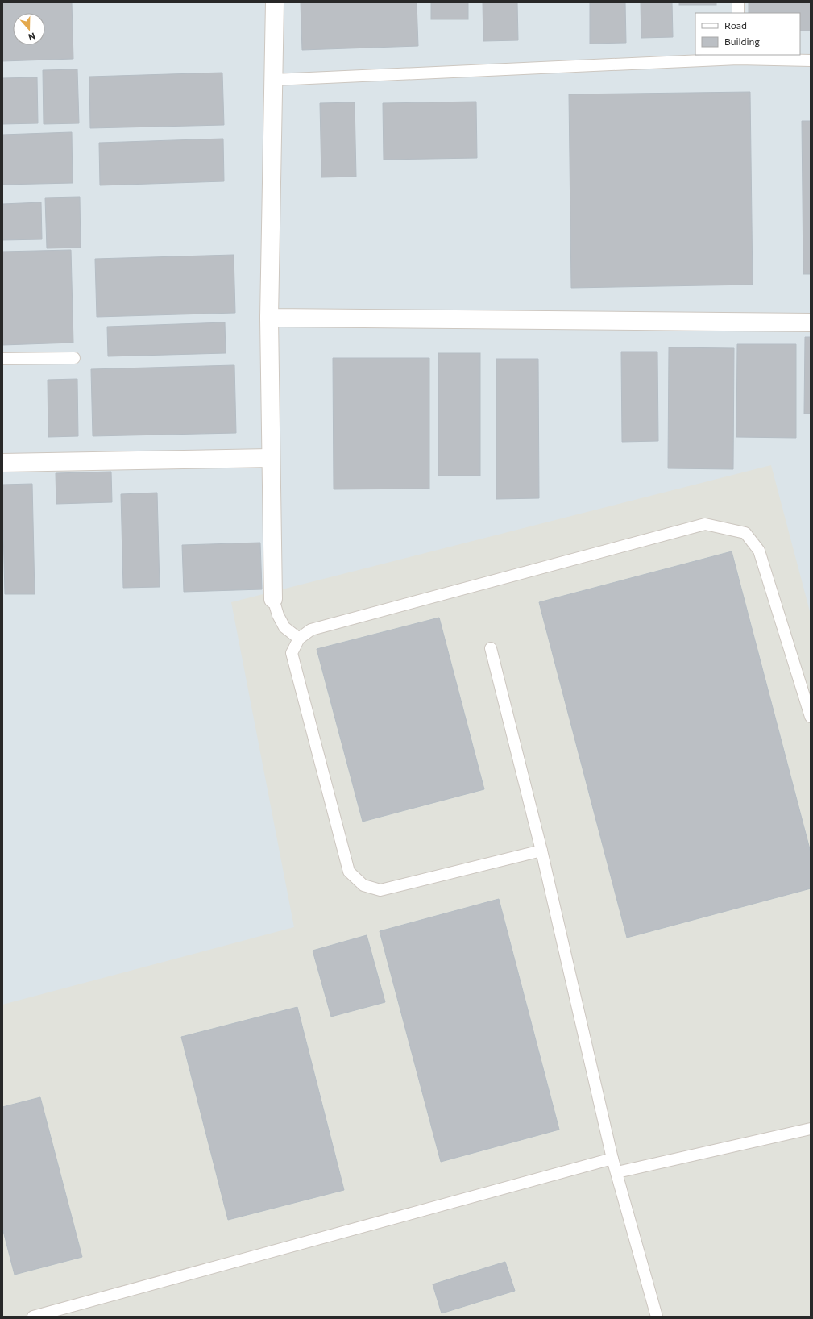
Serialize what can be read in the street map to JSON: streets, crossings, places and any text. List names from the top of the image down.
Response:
{
  "legend": ["Road", "Building"],
  "north": "bottom"
}
